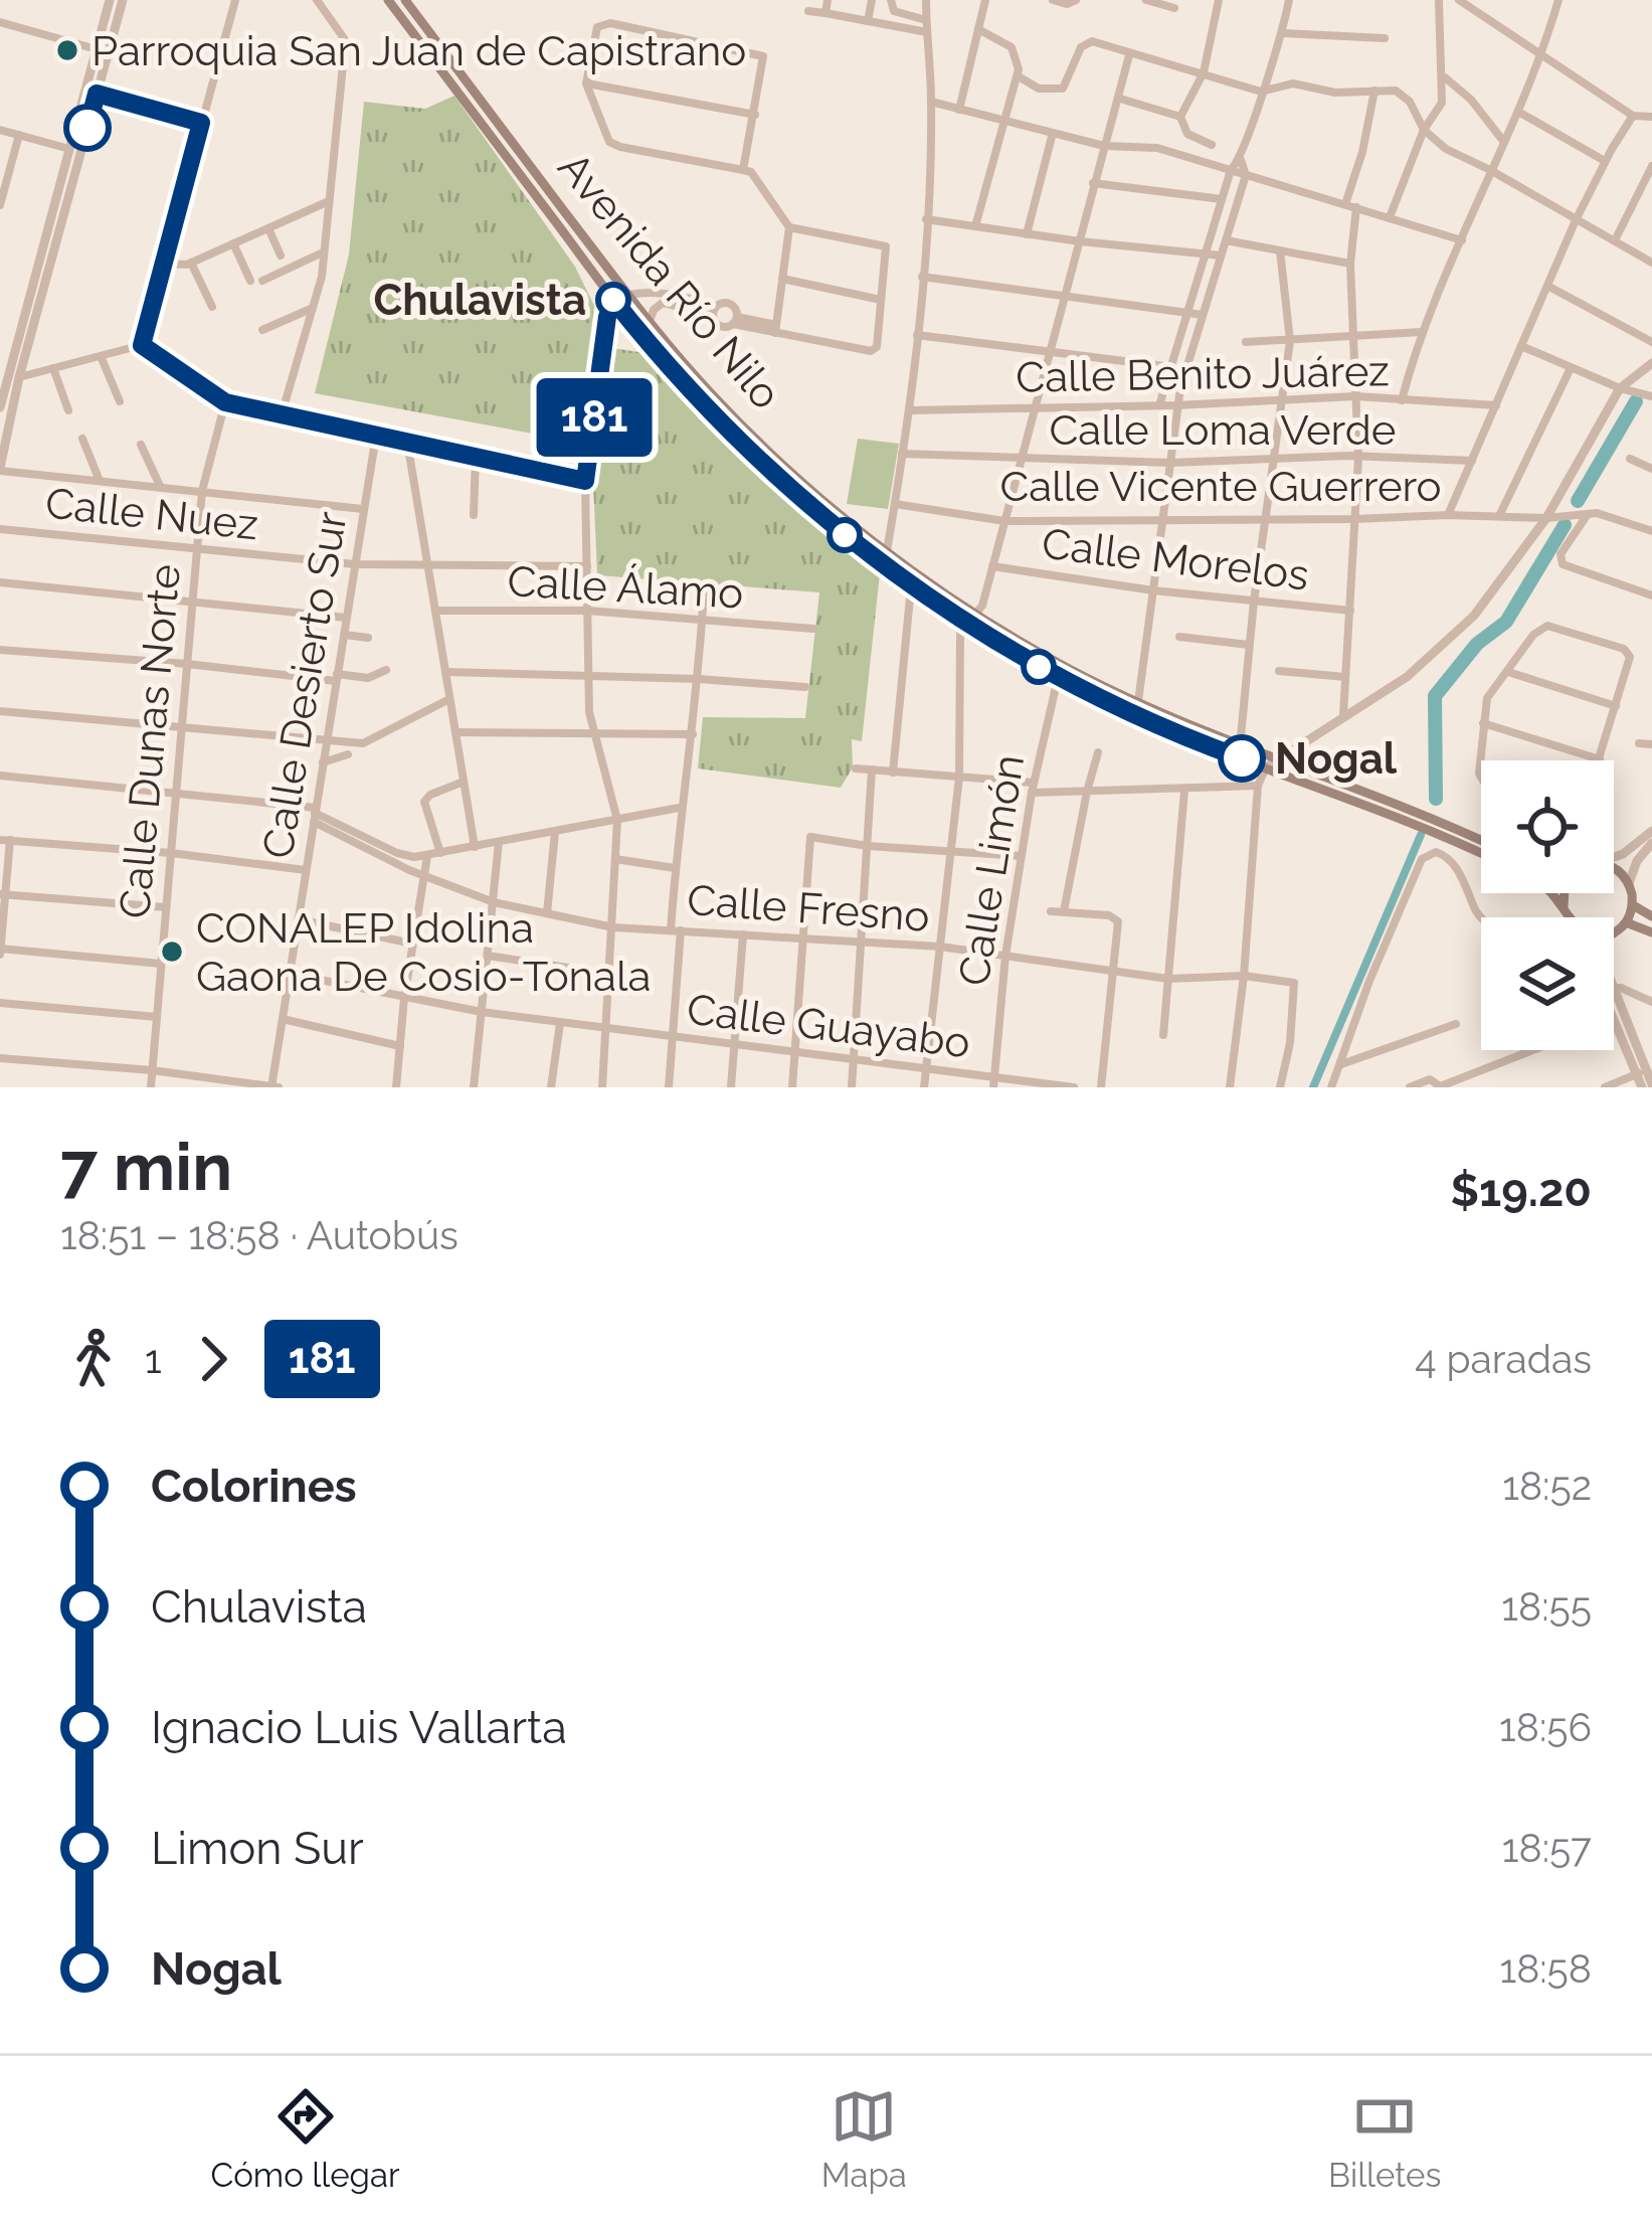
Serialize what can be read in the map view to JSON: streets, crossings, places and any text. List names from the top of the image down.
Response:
{
  "streets": {
    "main road": ["Avenida Río Nilo"],
    "street": [
      "Calle Benito Juárez",
      "Calle Loma Verde",
      "Calle Vicente Guerrero",
      "Calle Nuez",
      "Calle Morelos",
      "Calle Álamo",
      "Calle Desierto Sur",
      "Calle Dunas Norte",
      "Calle Limón",
      "Calle Fresno",
      "Calle Guayabo"
    ]
  },
  "crossings": [
    ["Avenida Río Nilo", "Calle Limón"],
    ["Calle Nuez", "Calle Desierto Sur"],
    ["Calle Nuez", "Calle Dunas Norte"],
    ["Calle Desierto Sur", "Calle Fresno"],
    ["Calle Desierto Sur", "Calle Guayabo"],
    ["Calle Limón", "Calle Fresno"],
    ["Calle Limón", "Calle Guayabo"]
  ],
  "places": [
    "Parroquia San Juan de Capistrano",
    "Chulavista",
    "Nogal",
    "CONALEP Idolina Gaona De Cosio-Tonala"
  ],
  "lines": ["bus line 181"],
  "page": {
    "on_map": "181",
    "heading": ["7 min", "18:51 – 18:58 · Autobús", "$19.20"],
    "legs": ["1", "181", "4 paradas"],
    "list": [
      {
        "name": "Colorines",
        "value": "18:52"
      },
      {
        "name": "Chulavista",
        "value": "18:55"
      },
      {
        "name": "Ignacio Luis Vallarta",
        "value": "18:56"
      },
      {
        "name": "Limon Sur",
        "value": "18:57"
      },
      {
        "name": "Nogal",
        "value": "18:58"
      }
    ],
    "tabs": ["Cómo llegar", "Mapa", "Billetes"]
  }
}
